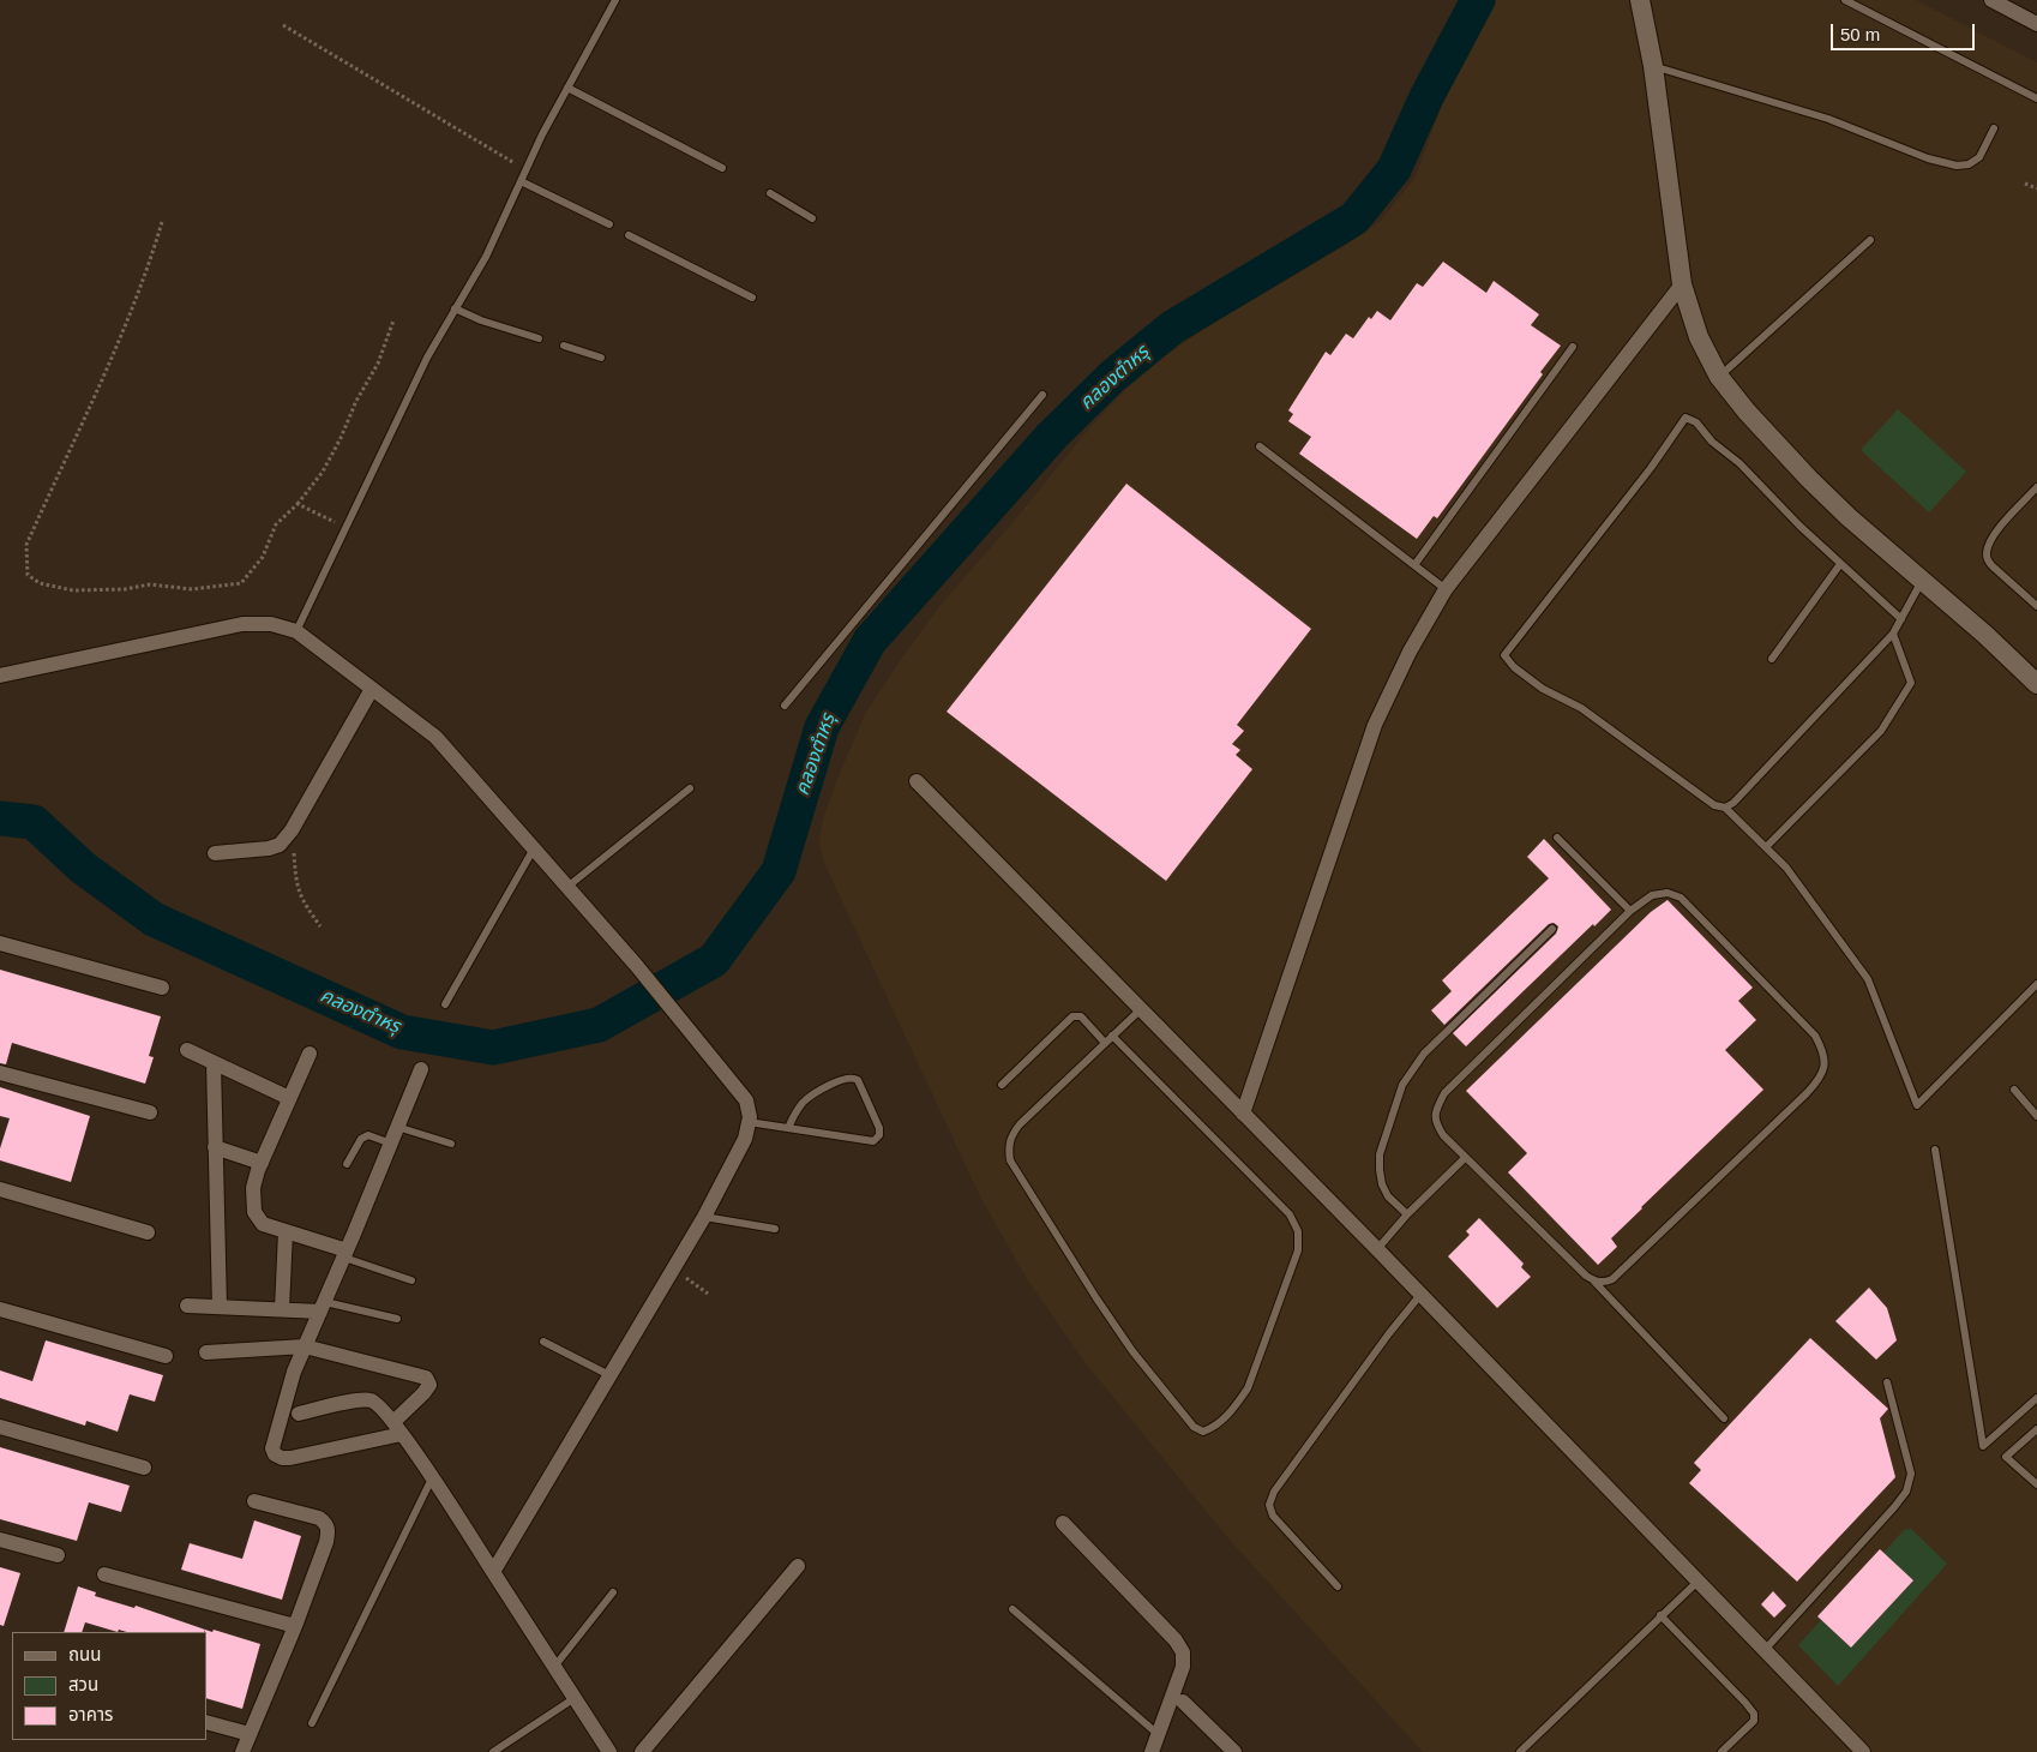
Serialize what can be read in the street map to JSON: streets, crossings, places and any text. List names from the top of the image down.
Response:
{
  "water": ["คลองตำหรุ"],
  "legend": ["ถนน", "สวน", "อาคาร"],
  "scale_bar": "50 m"
}
